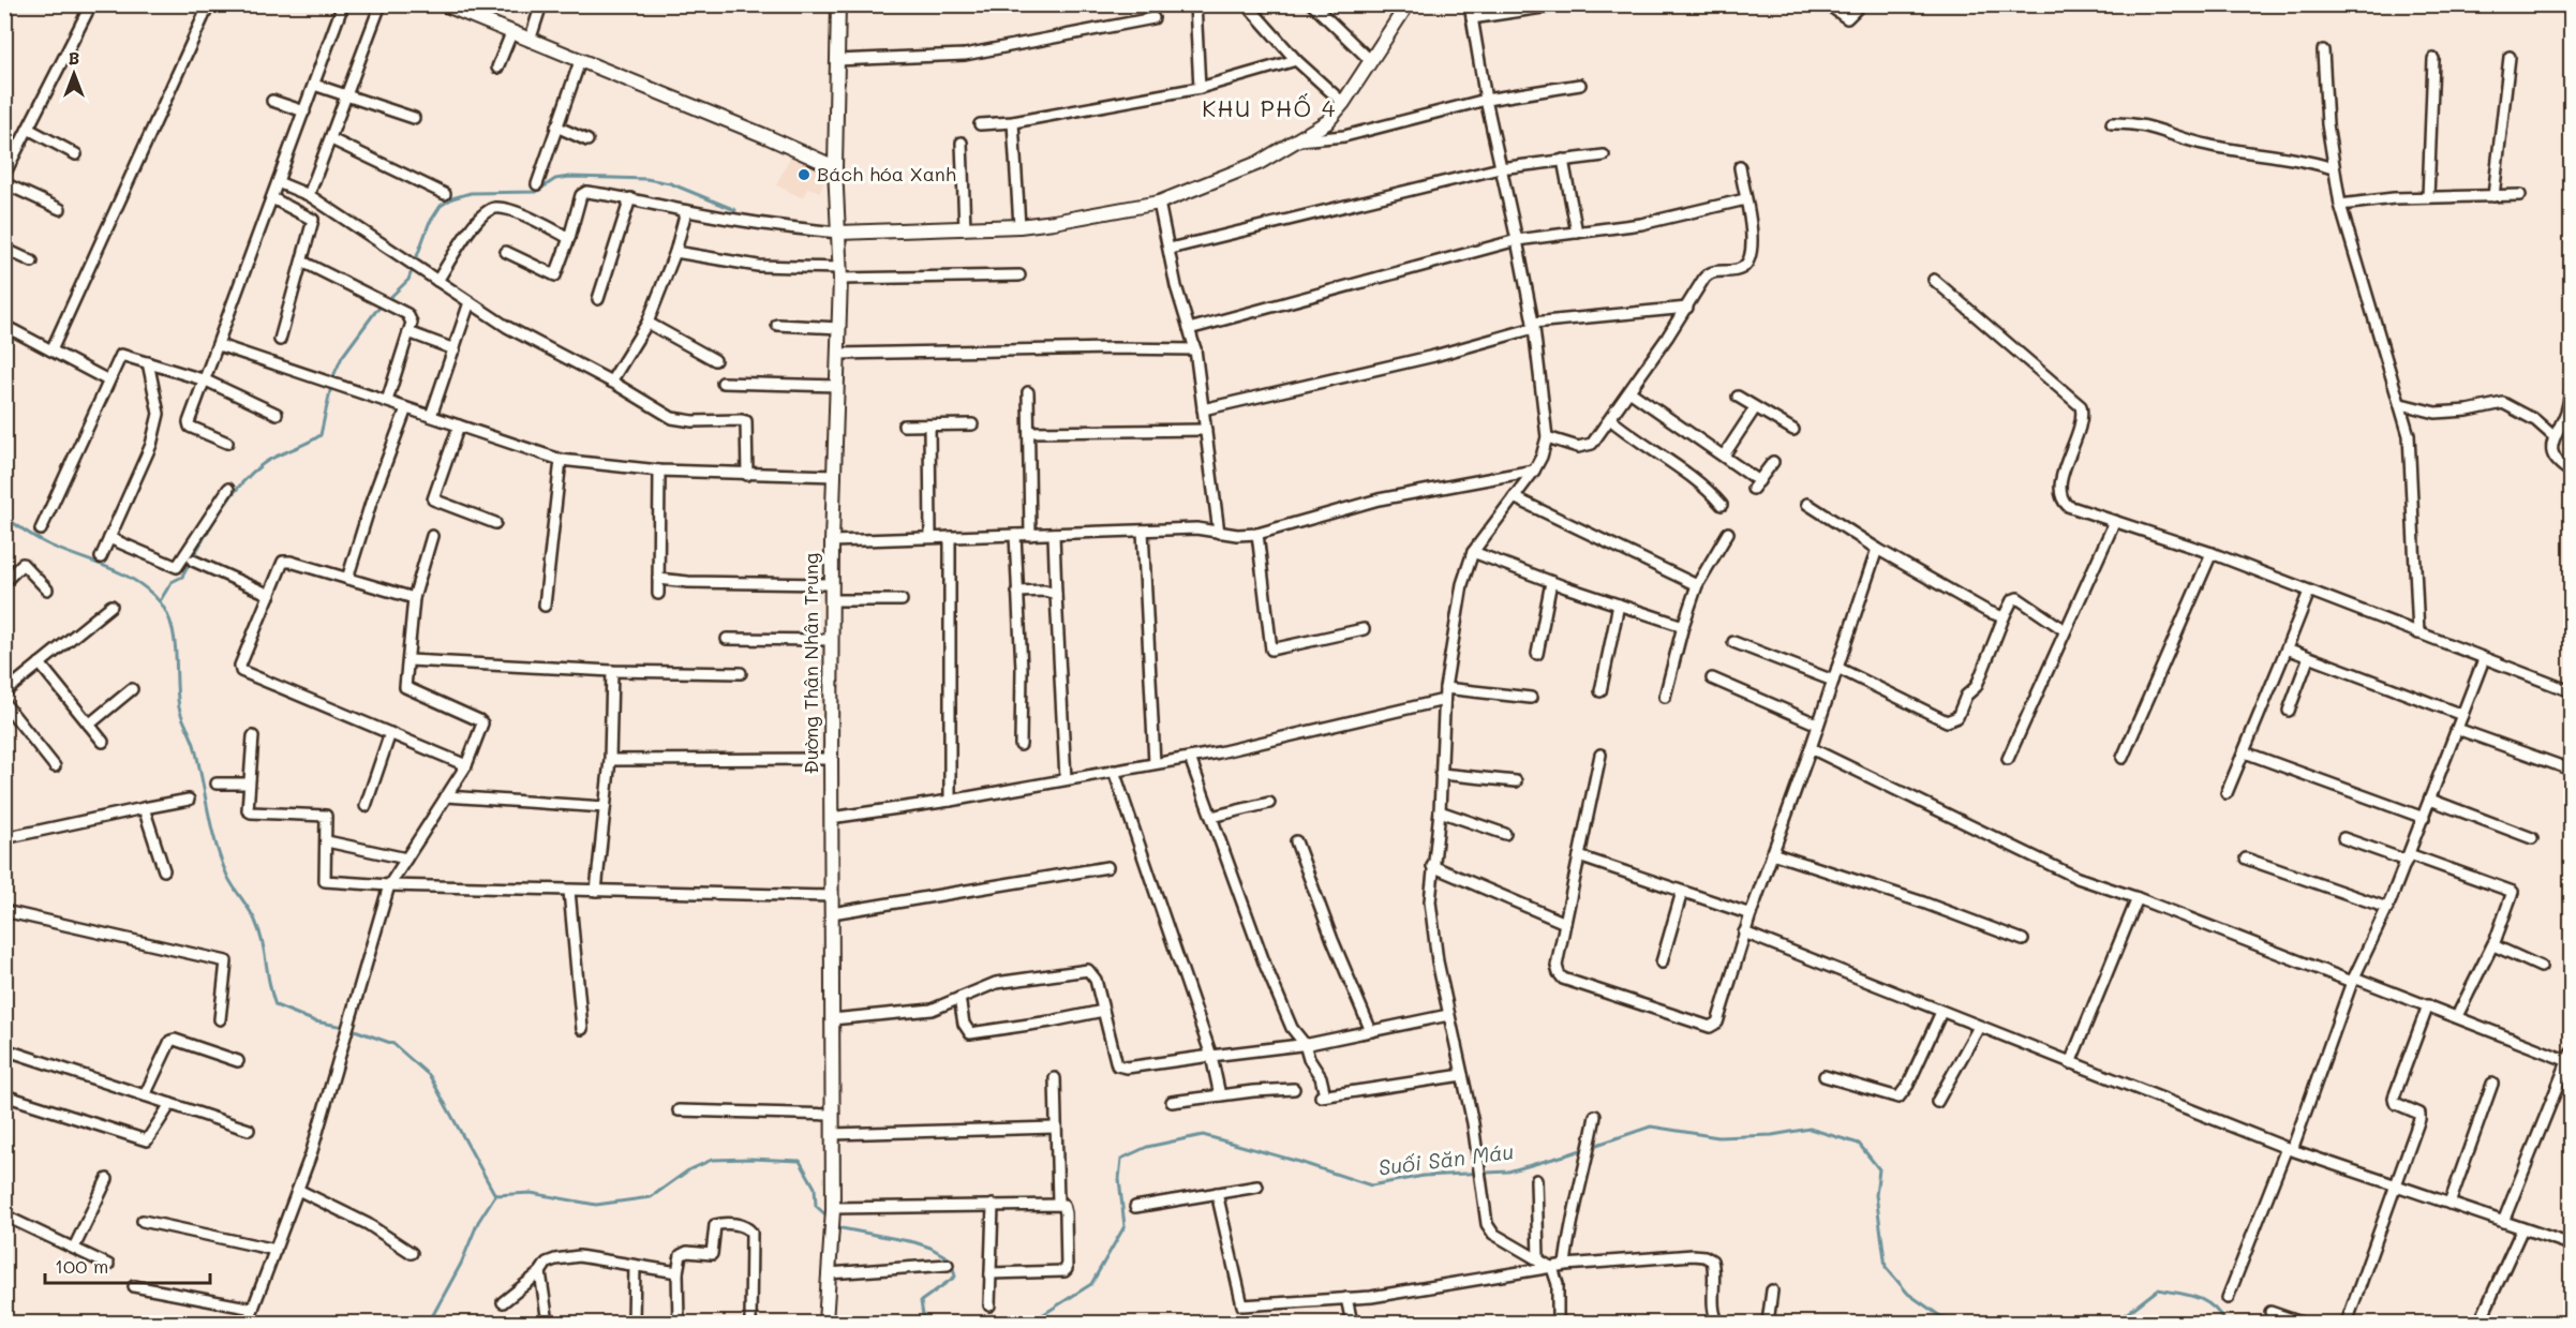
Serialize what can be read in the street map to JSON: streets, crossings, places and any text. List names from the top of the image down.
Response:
{
  "streets": {
    "street": ["Đường Thân Nhân Trung"]
  },
  "districts": ["KHU PHỐ 4"],
  "water": ["Suối Săn Máu"],
  "places": ["Bách hóa Xanh"],
  "scale_bar": "100 m",
  "north": "top"
}
